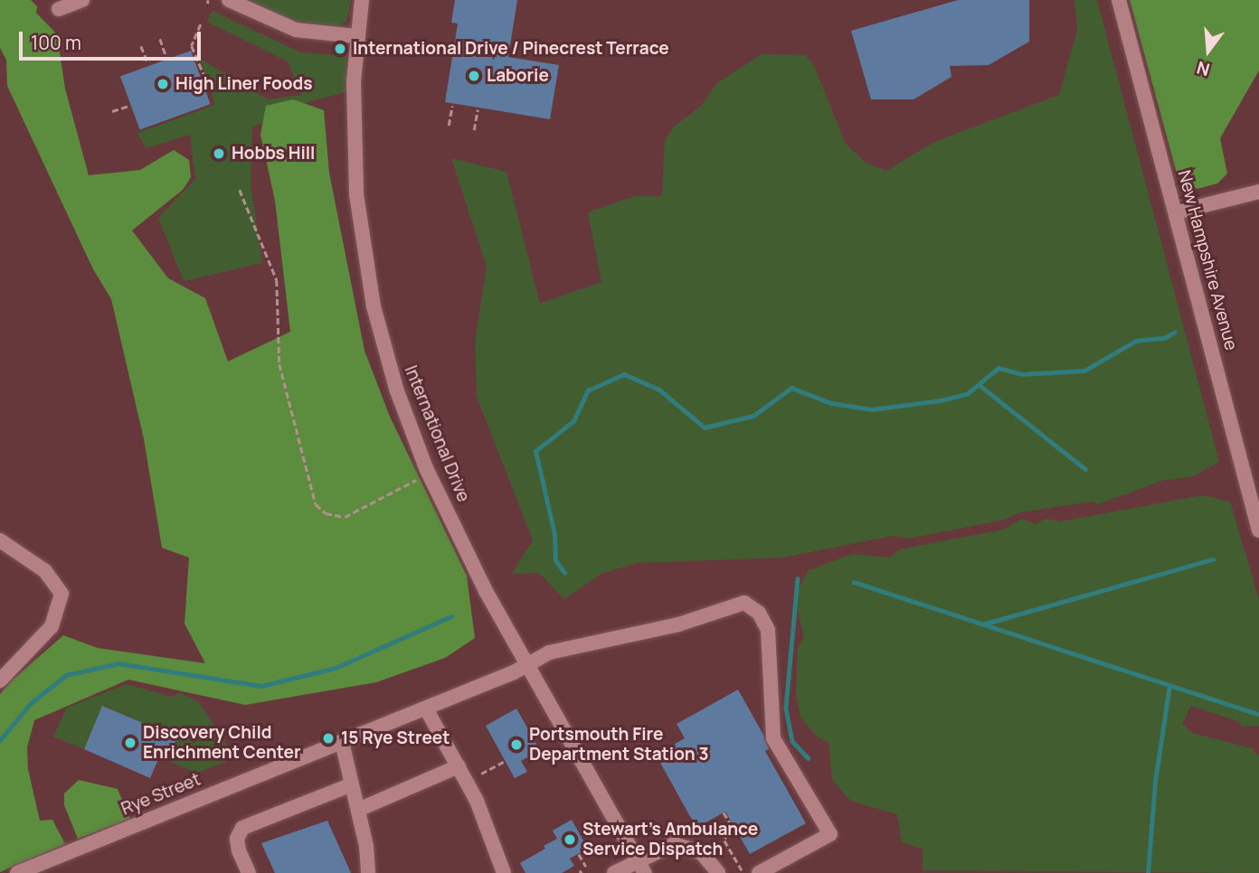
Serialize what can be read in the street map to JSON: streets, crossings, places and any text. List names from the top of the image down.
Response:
{
  "streets": {
    "street": ["New Hampshire Avenue", "International Drive", "Rye Street"]
  },
  "crossings": [
    ["International Drive", "Rye Street"]
  ],
  "places": [
    "International Drive / Pinecrest Terrace",
    "Laborie",
    "High Liner Foods",
    "Hobbs Hill",
    "15 Rye Street",
    "Discovery Child Enrichment Center",
    "Portsmouth Fire Department Station 3",
    "Stewart's Ambulance Service Dispatch"
  ],
  "scale_bar": "100 m",
  "north": "bottom"
}
